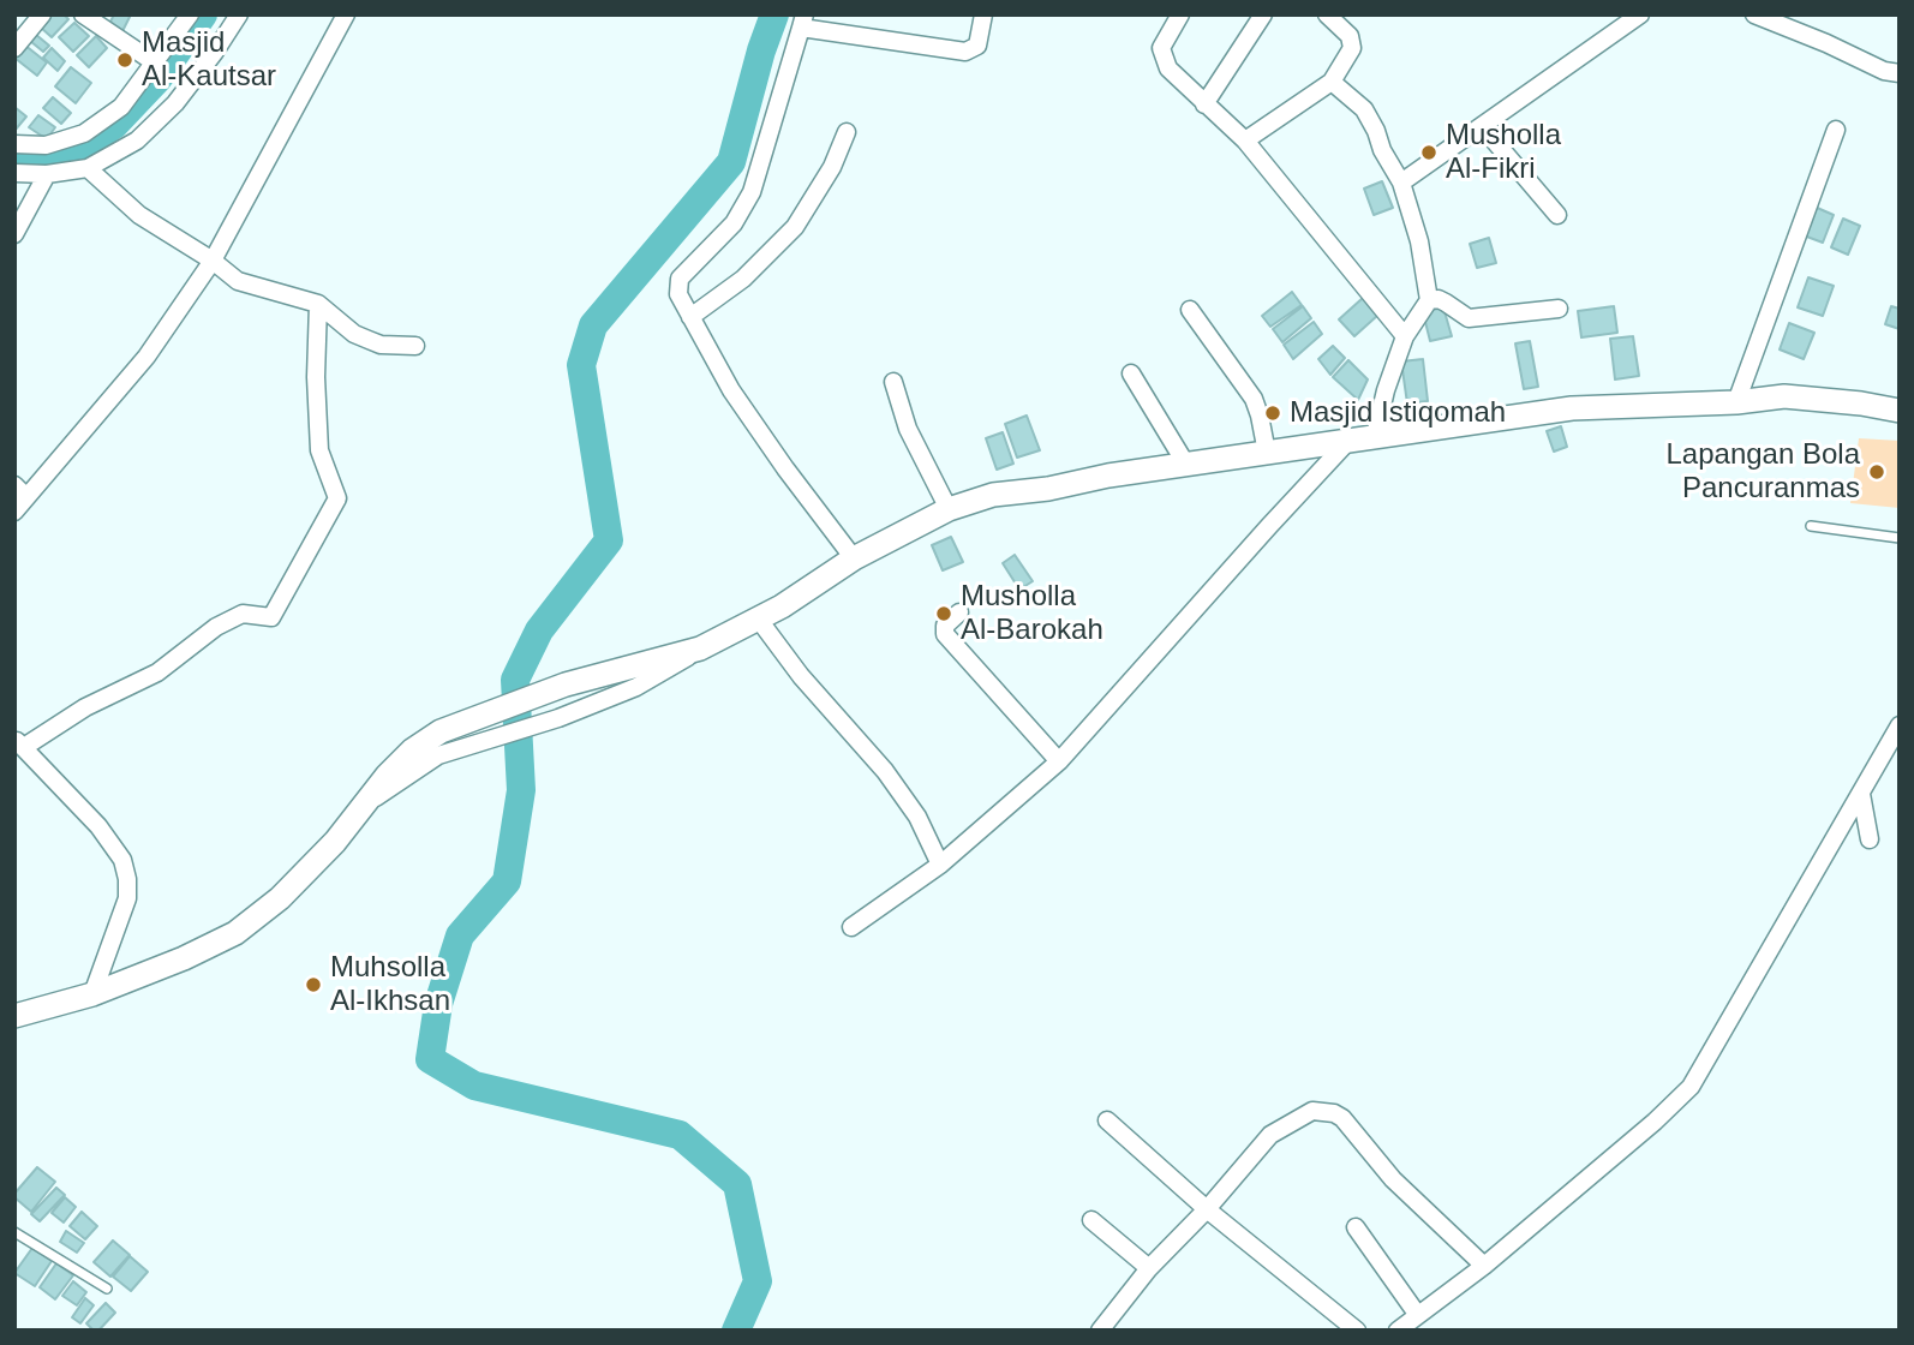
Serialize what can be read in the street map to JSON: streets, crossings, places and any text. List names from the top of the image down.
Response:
{
  "places": [
    "Masjid Al-Kautsar",
    "Musholla Al-Fikri",
    "Masjid Istiqomah",
    "Lapangan Bola Pancuranmas",
    "Musholla Al-Barokah",
    "Muhsolla Al-Ikhsan"
  ]
}
